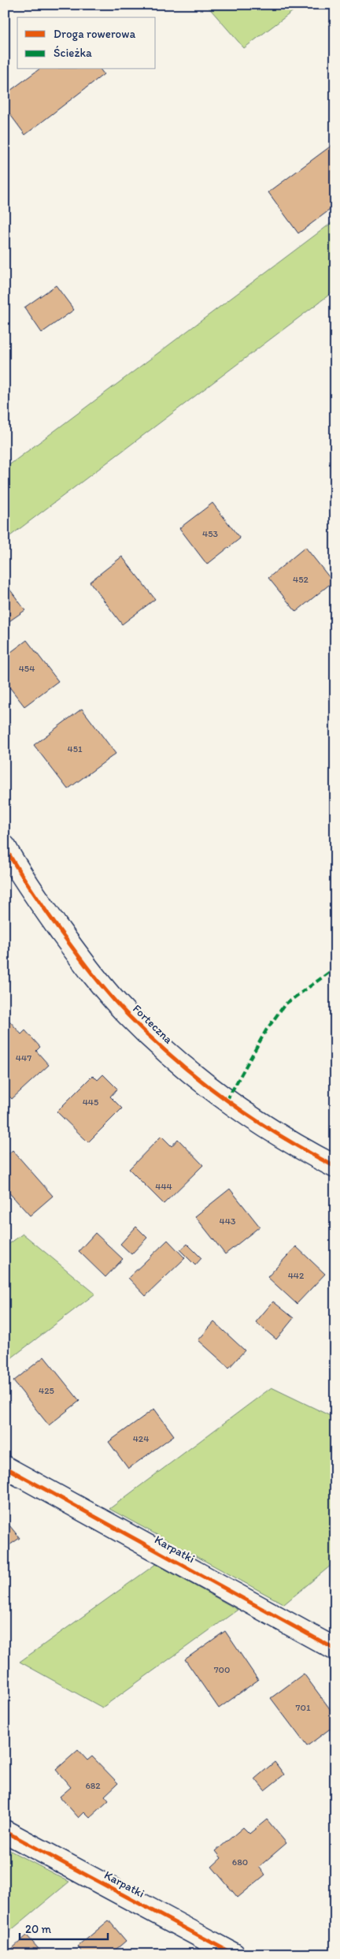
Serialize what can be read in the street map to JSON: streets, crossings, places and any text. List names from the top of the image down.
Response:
{
  "streets": {
    "street": ["Forteczna", "Karpatki"]
  },
  "house_numbers": [
    "453",
    "452",
    "454",
    "451",
    "447",
    "445",
    "444",
    "443",
    "442",
    "425",
    "424",
    "700",
    "701",
    "682",
    "680"
  ],
  "legend": ["Droga rowerowa", "Ścieżka"],
  "scale_bar": "20 m"
}
